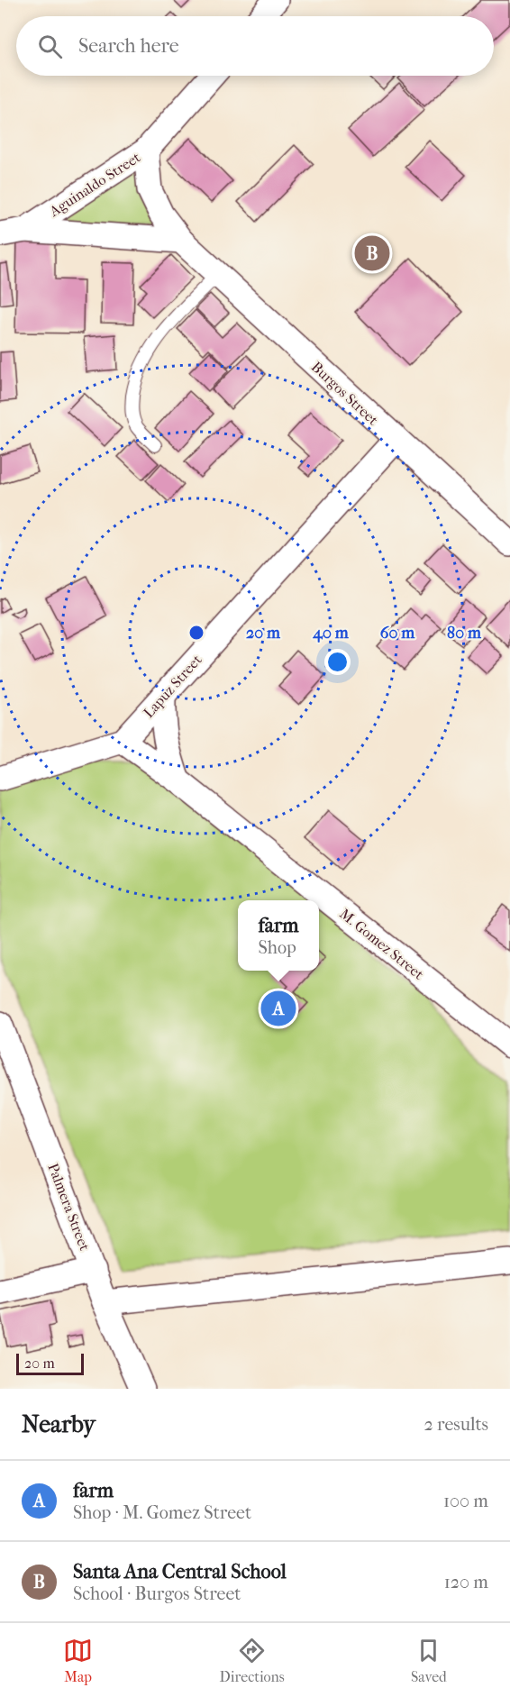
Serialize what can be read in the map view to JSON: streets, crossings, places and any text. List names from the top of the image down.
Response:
{
  "streets": {
    "street": [
      "Aguinaldo Street",
      "Burgos Street",
      "Lapuz Street",
      "M. Gomez Street",
      "Palmera Street"
    ]
  },
  "crossings": [
    ["Aguinaldo Street", "Burgos Street"],
    ["Burgos Street", "Lapuz Street"],
    ["Lapuz Street", "M. Gomez Street"]
  ],
  "scale_bar": "20 m",
  "page": {
    "search": "Search here",
    "pins": ["B", "A"],
    "popup": ["farm", "Shop"],
    "scale": "20 m",
    "heading": ["Nearby", "2 results"],
    "list": [
      {
        "mark": "A",
        "name": "farm",
        "note": "Shop · M. Gomez Street",
        "value": "100 m"
      },
      {
        "mark": "B",
        "name": "Santa Ana Central School",
        "note": "School · Burgos Street",
        "value": "120 m"
      }
    ],
    "nav": ["Map", "Directions", "Saved"]
  },
  "rings": [
    "20 m",
    "40 m",
    "60 m",
    "80 m"
  ]
}
